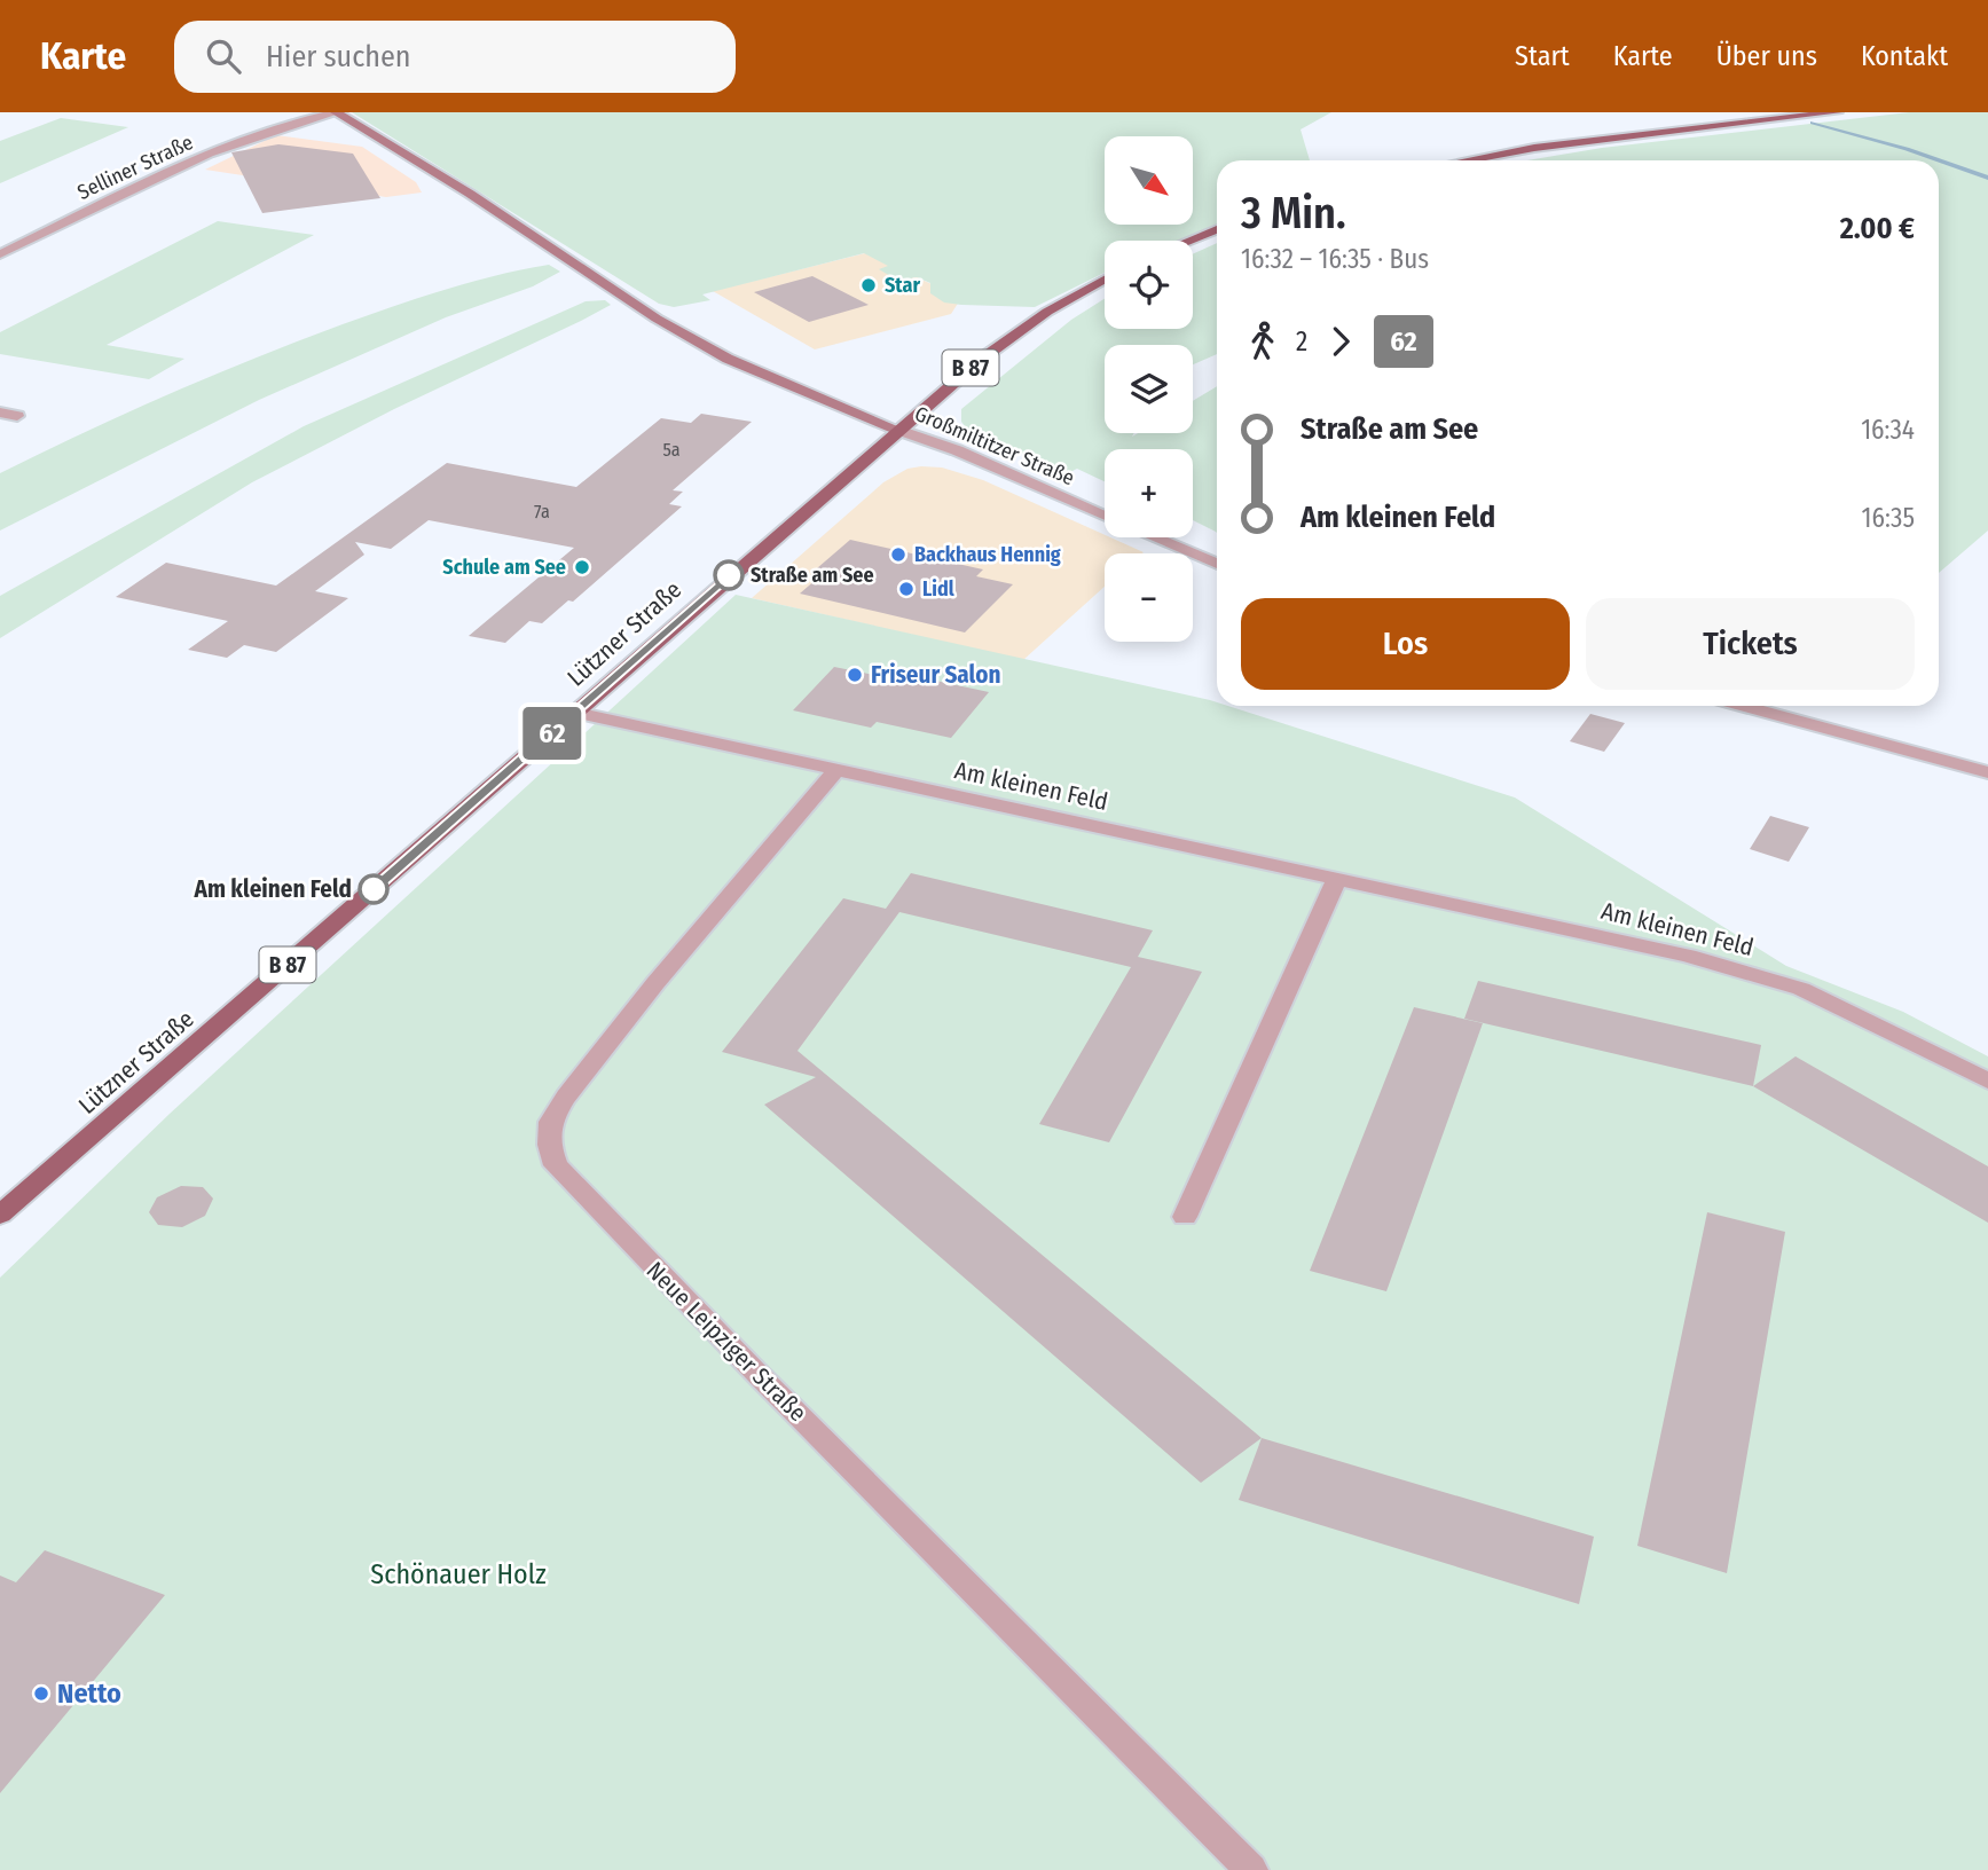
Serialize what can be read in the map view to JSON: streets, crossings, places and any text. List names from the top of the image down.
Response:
{
  "streets": {
    "main road": ["B 87", "Lützner Straße"],
    "street": [
      "Selliner Straße",
      "Großmiltitzer Straße",
      "Am kleinen Feld",
      "Neue Leipziger Straße"
    ]
  },
  "crossings": [
    ["Großmiltitzer Straße", "Lützner Straße"],
    ["Lützner Straße", "Am kleinen Feld"],
    ["Am kleinen Feld", "Neue Leipziger Straße"]
  ],
  "parks": ["Schönauer Holz"],
  "places": [
    "Star",
    "Backhaus Hennig",
    "Schule am See",
    "Straße am See",
    "Lidl",
    "Friseur Salon",
    "Am kleinen Feld",
    "Netto"
  ],
  "lines": ["bus line 62"],
  "house_numbers": ["5a", "7a"],
  "north": "bottom right",
  "page": {
    "header": "Karte",
    "search": "Hier suchen",
    "nav": [
      "Start",
      "Karte",
      "Über uns",
      "Kontakt"
    ],
    "on_map": "62",
    "map_buttons": ["+", "−"],
    "heading": ["3 Min.", "16:32 – 16:35 · Bus", "2.00 €"],
    "legs": ["2", "62"],
    "list": [
      {
        "name": "Straße am See",
        "value": "16:34"
      },
      {
        "name": "Am kleinen Feld",
        "value": "16:35"
      }
    ],
    "buttons": ["Los", "Tickets"]
  }
}
